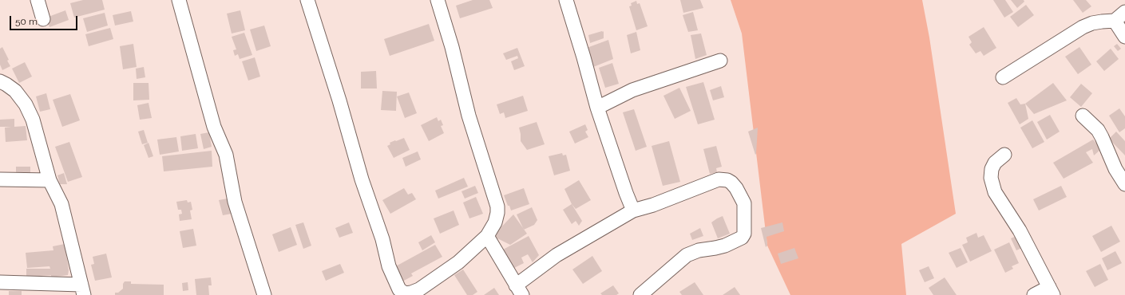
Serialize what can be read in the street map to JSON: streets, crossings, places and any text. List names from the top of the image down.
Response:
{
  "scale_bar": "50 m"
}
